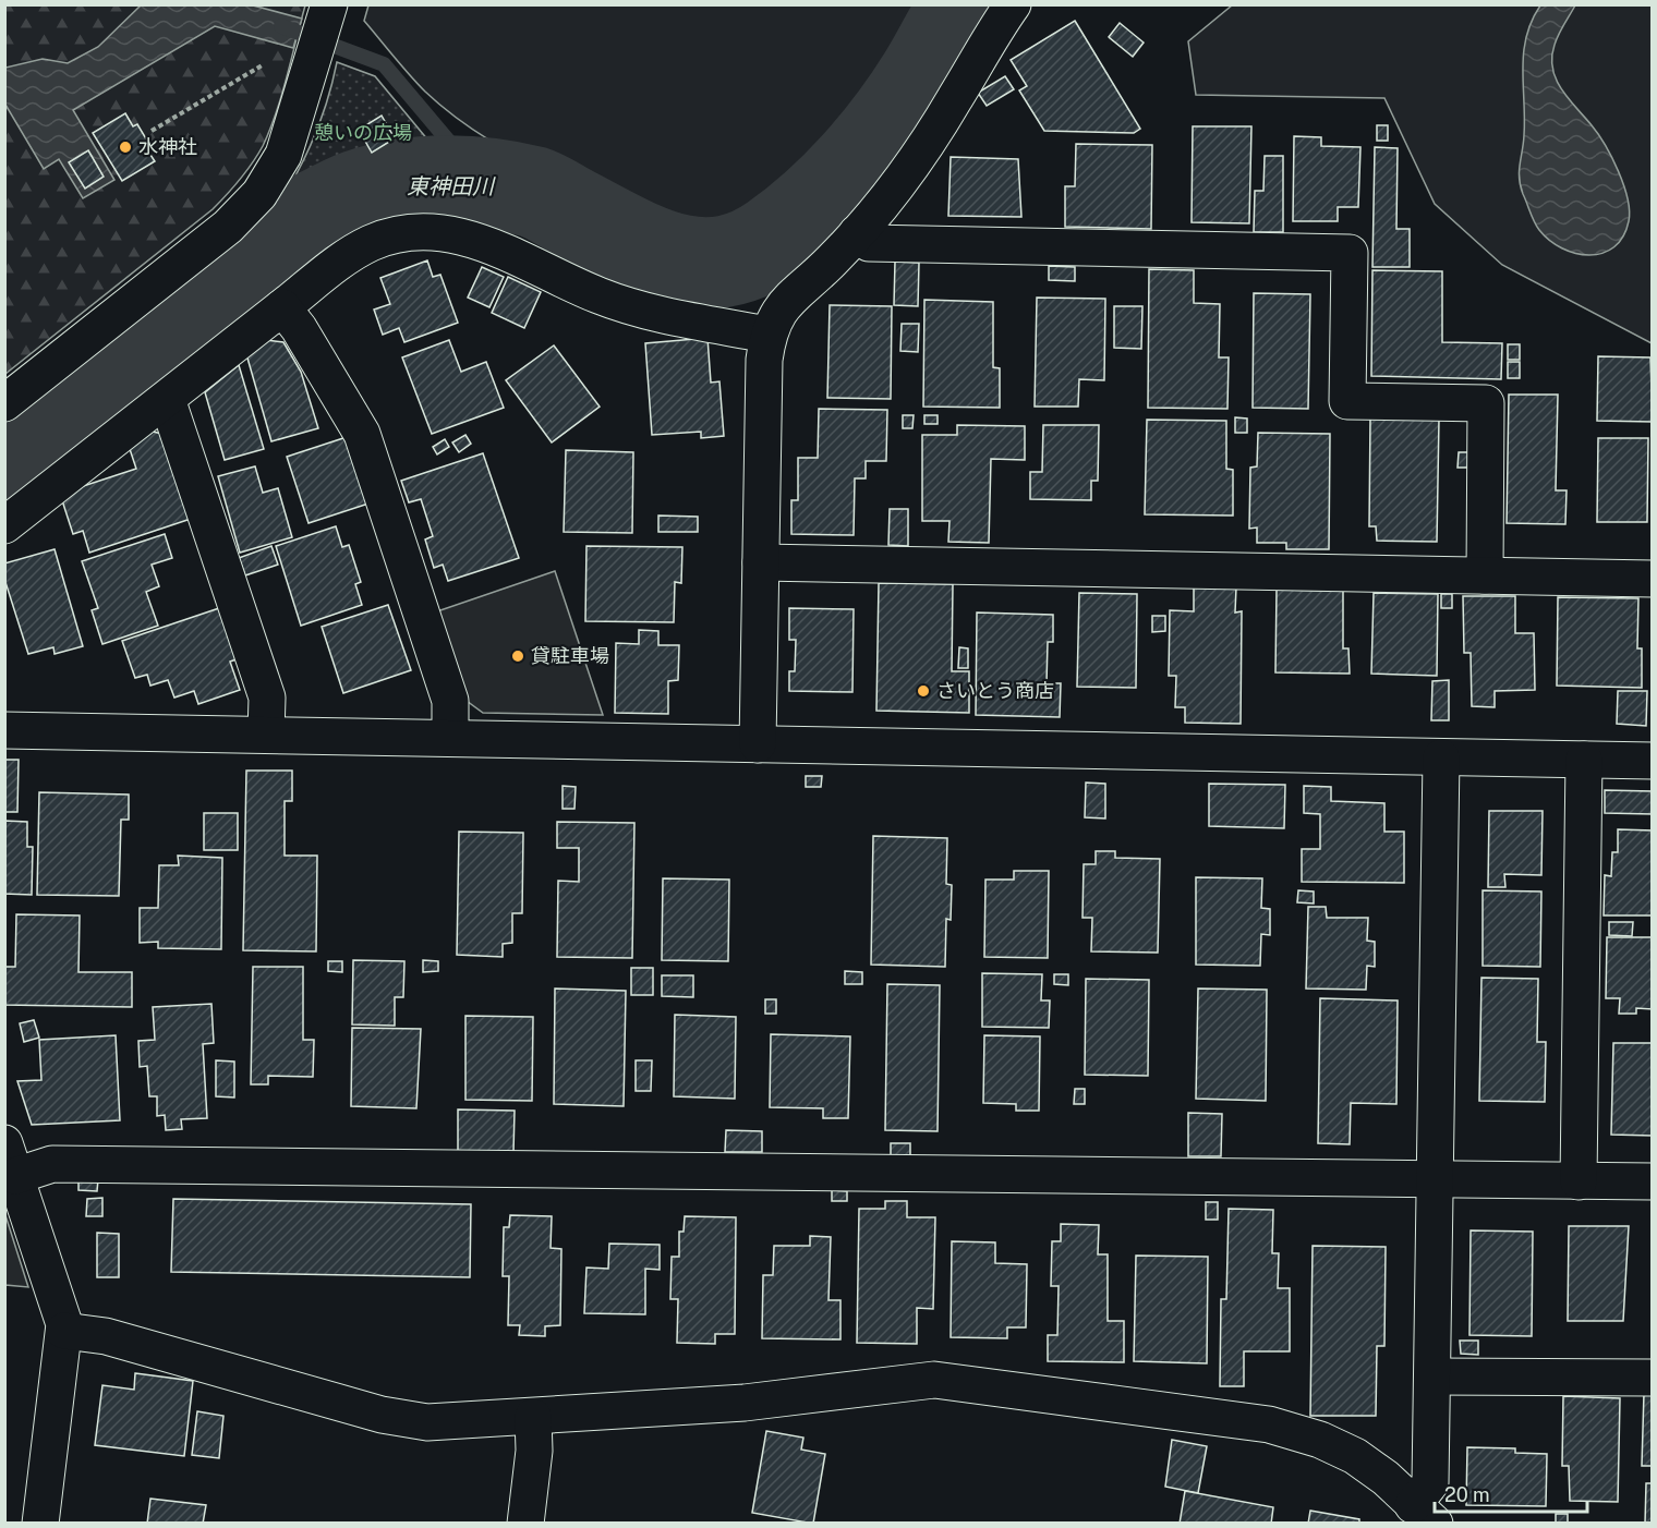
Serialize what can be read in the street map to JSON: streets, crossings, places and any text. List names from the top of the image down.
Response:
{
  "water": ["東神田川"],
  "parks": ["憩いの広場"],
  "places": ["水神社", "貸駐車場", "さいとう商店"],
  "scale_bar": "20 m"
}
